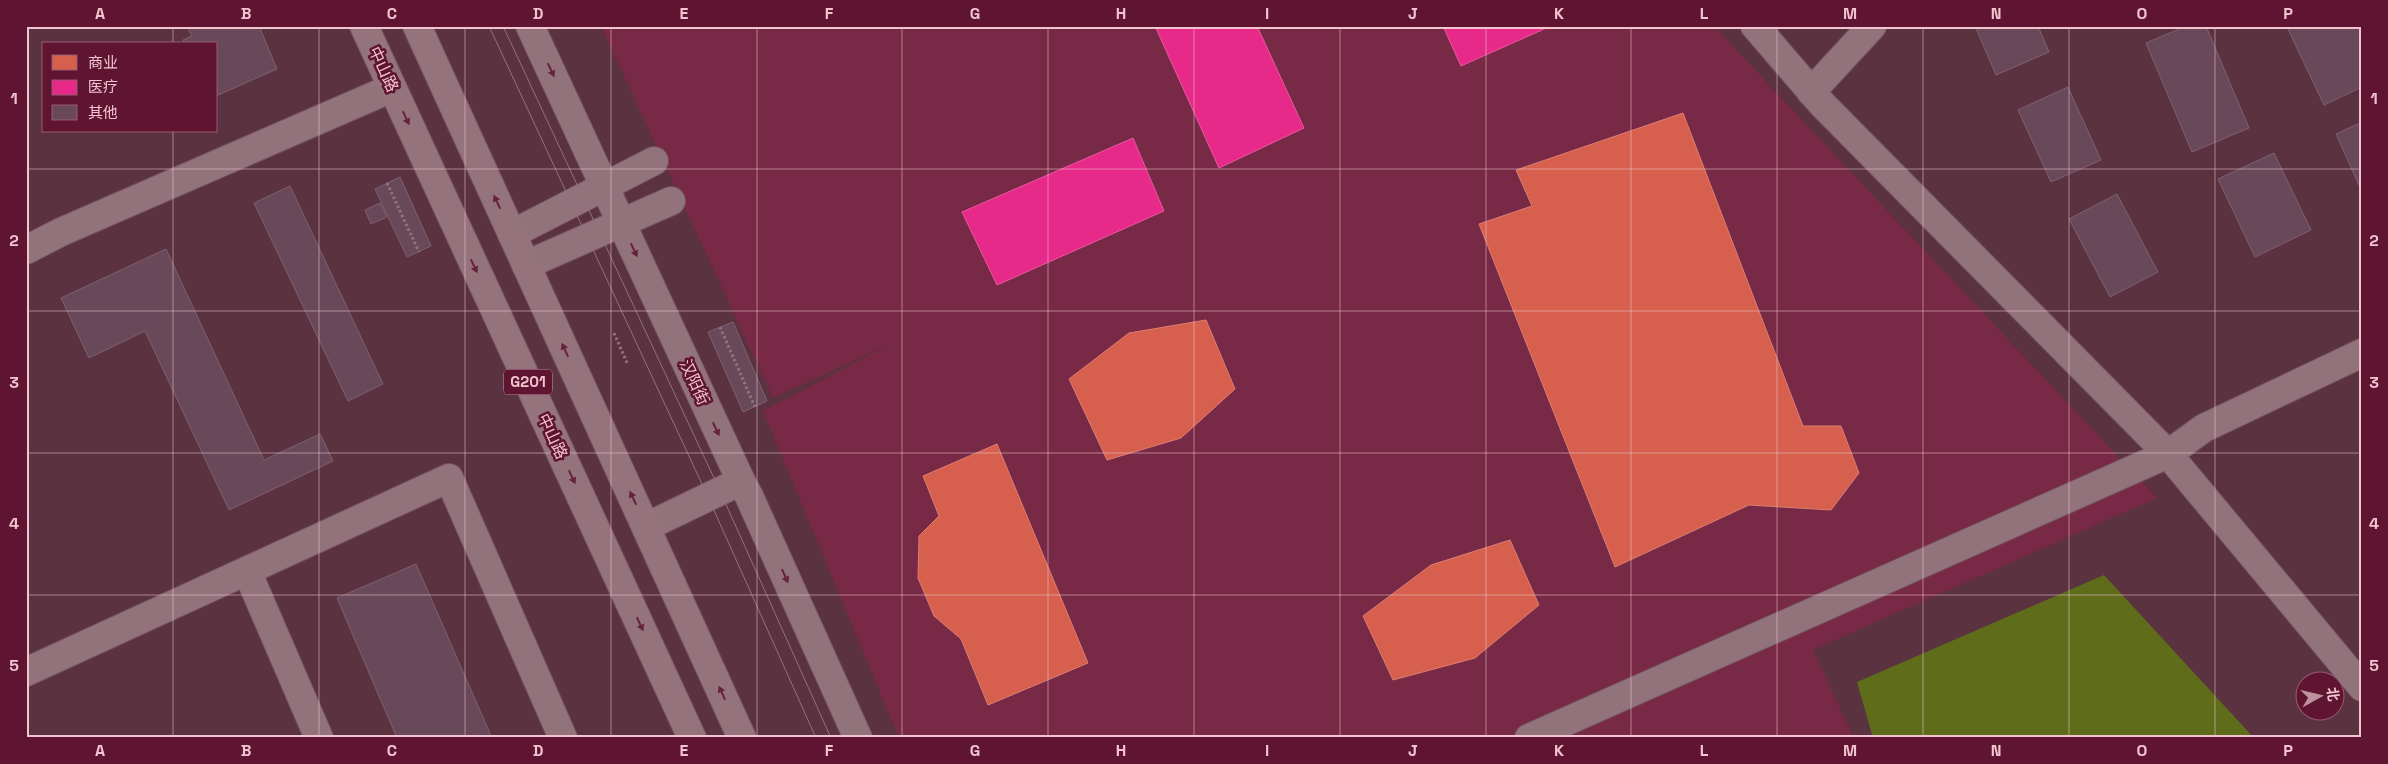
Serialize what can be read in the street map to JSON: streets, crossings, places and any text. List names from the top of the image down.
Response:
{
  "streets": {
    "highway": ["中山路", "G201"],
    "street": ["汉阳街"]
  },
  "one_way": ["汉阳街"],
  "legend": ["商业", "医疗", "其他"],
  "north": "right",
  "grid": {
    "columns": [
      "A",
      "B",
      "C",
      "D",
      "E",
      "F",
      "G",
      "H",
      "I",
      "J",
      "K",
      "L",
      "M",
      "N",
      "O",
      "P"
    ],
    "rows": [
      "1",
      "2",
      "3",
      "4",
      "5"
    ]
  }
}
